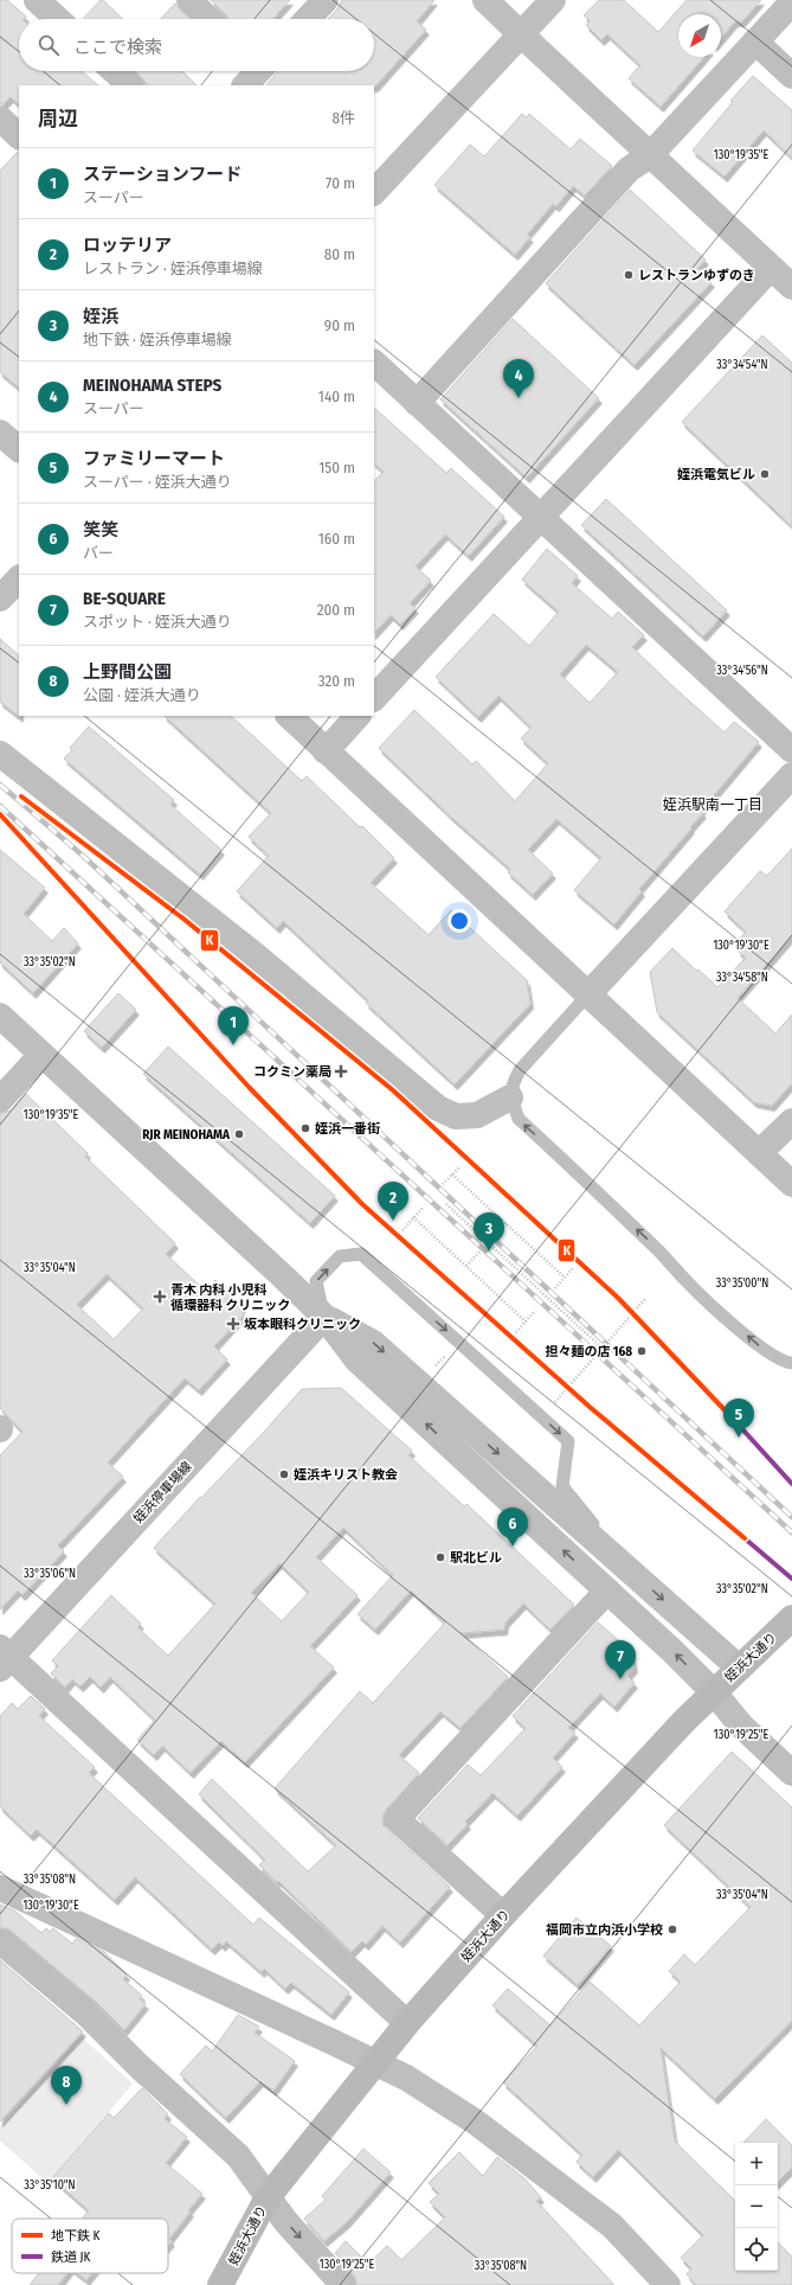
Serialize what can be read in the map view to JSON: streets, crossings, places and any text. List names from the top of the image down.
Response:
{
  "streets": {
    "main road": ["姪浜大通り"],
    "street": ["姪浜停車場線"]
  },
  "districts": ["姪浜駅南一丁目"],
  "places": {
    "other": [
      "レストランゆずのき",
      "姪浜電気ビル",
      "姪浜一番街",
      "RJR MEINOHAMA",
      "担々麺の店 168",
      "姪浜キリスト教会",
      "駅北ビル",
      "福岡市立内浜小学校"
    ],
    "health": ["コクミン薬局", "青木 内科 小児科 循環器科 クリニック", "坂本眼科クリニック"]
  },
  "lines": ["metro line K", "rail line JK"],
  "legend": ["地下鉄 K", "鉄道 JK"],
  "north": "bottom left",
  "page": {
    "search": "ここで検索",
    "heading": ["周辺", "8件"],
    "list": [
      {
        "mark": "1",
        "name": "ステーションフード",
        "note": "スーパー",
        "value": "70 m"
      },
      {
        "mark": "2",
        "name": "ロッテリア",
        "note": "レストラン · 姪浜停車場線",
        "value": "80 m"
      },
      {
        "mark": "3",
        "name": "姪浜",
        "note": "地下鉄 · 姪浜停車場線",
        "value": "90 m"
      },
      {
        "mark": "4",
        "name": "MEINOHAMA STEPS",
        "note": "スーパー",
        "value": "140 m"
      },
      {
        "mark": "5",
        "name": "ファミリーマート",
        "note": "スーパー · 姪浜大通り",
        "value": "150 m"
      },
      {
        "mark": "6",
        "name": "笑笑",
        "note": "バー",
        "value": "160 m"
      },
      {
        "mark": "7",
        "name": "BE-SQUARE",
        "note": "スポット · 姪浜大通り",
        "value": "200 m"
      },
      {
        "mark": "8",
        "name": "上野間公園",
        "note": "公園 · 姪浜大通り",
        "value": "320 m"
      }
    ],
    "pins": [
      "4",
      "1",
      "2",
      "3",
      "5",
      "6",
      "7",
      "8"
    ],
    "map_buttons": ["+", "−"]
  },
  "coordinates": [
    "130°19'35\"E",
    "33°34'54\"N",
    "33°34'56\"N",
    "130°19'30\"E",
    "33°35'02\"N",
    "33°34'58\"N",
    "33°35'04\"N",
    "33°35'00\"N",
    "33°35'06\"N",
    "130°19'25\"E",
    "33°35'08\"N",
    "33°35'10\"N"
  ]
}
